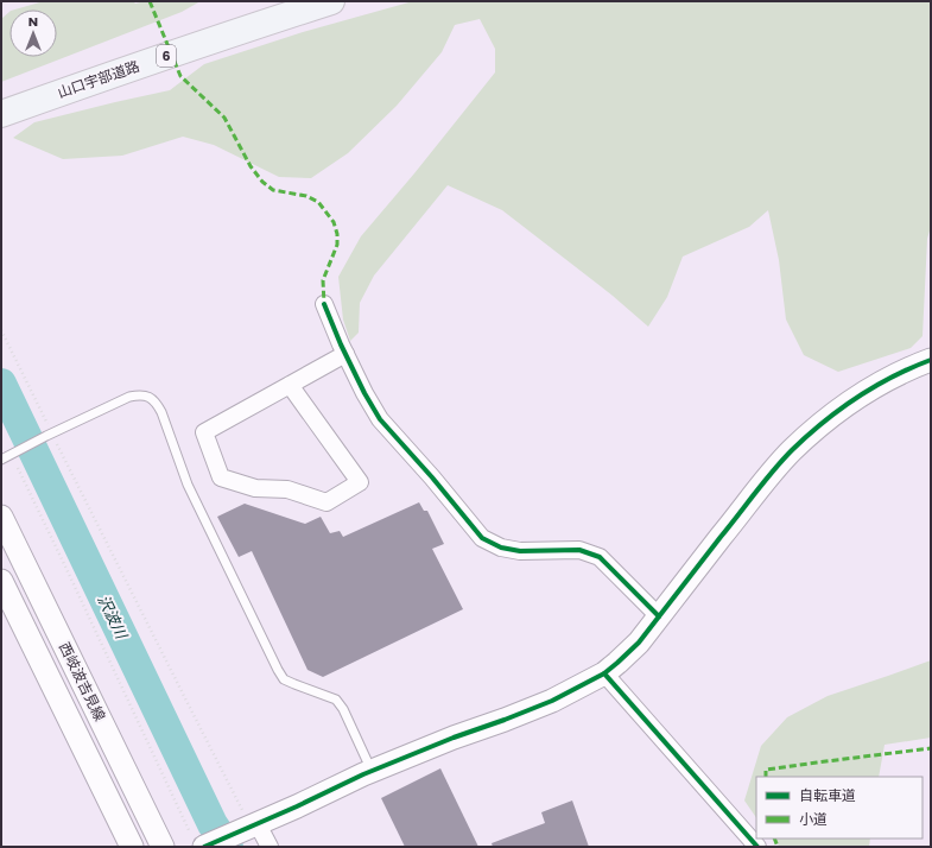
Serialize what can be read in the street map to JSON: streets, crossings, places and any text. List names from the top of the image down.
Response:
{
  "streets": {
    "main road": ["6", "山口宇部道路"],
    "street": ["西岐波吉見線"]
  },
  "water": ["沢波川"],
  "legend": ["自転車道", "小道"],
  "north": "top"
}
